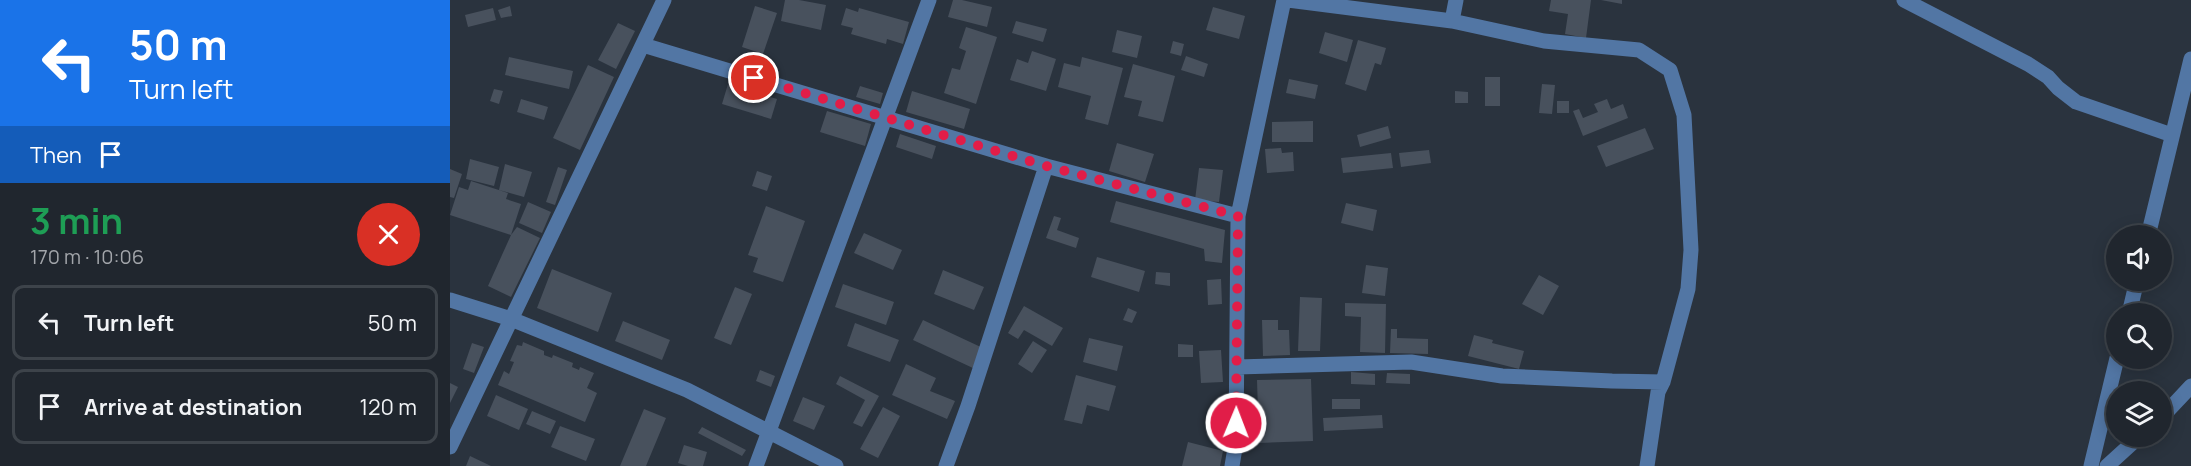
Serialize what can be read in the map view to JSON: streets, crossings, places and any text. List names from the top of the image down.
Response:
{
  "page": {
    "turn": ["50 m", "Turn left"],
    "then": "Then",
    "heading": ["3 min", "170 m · 10:06"],
    "list": [
      {
        "name": "Turn left",
        "value": "50 m"
      },
      {
        "name": "Arrive at destination",
        "value": "120 m"
      }
    ]
  }
}
